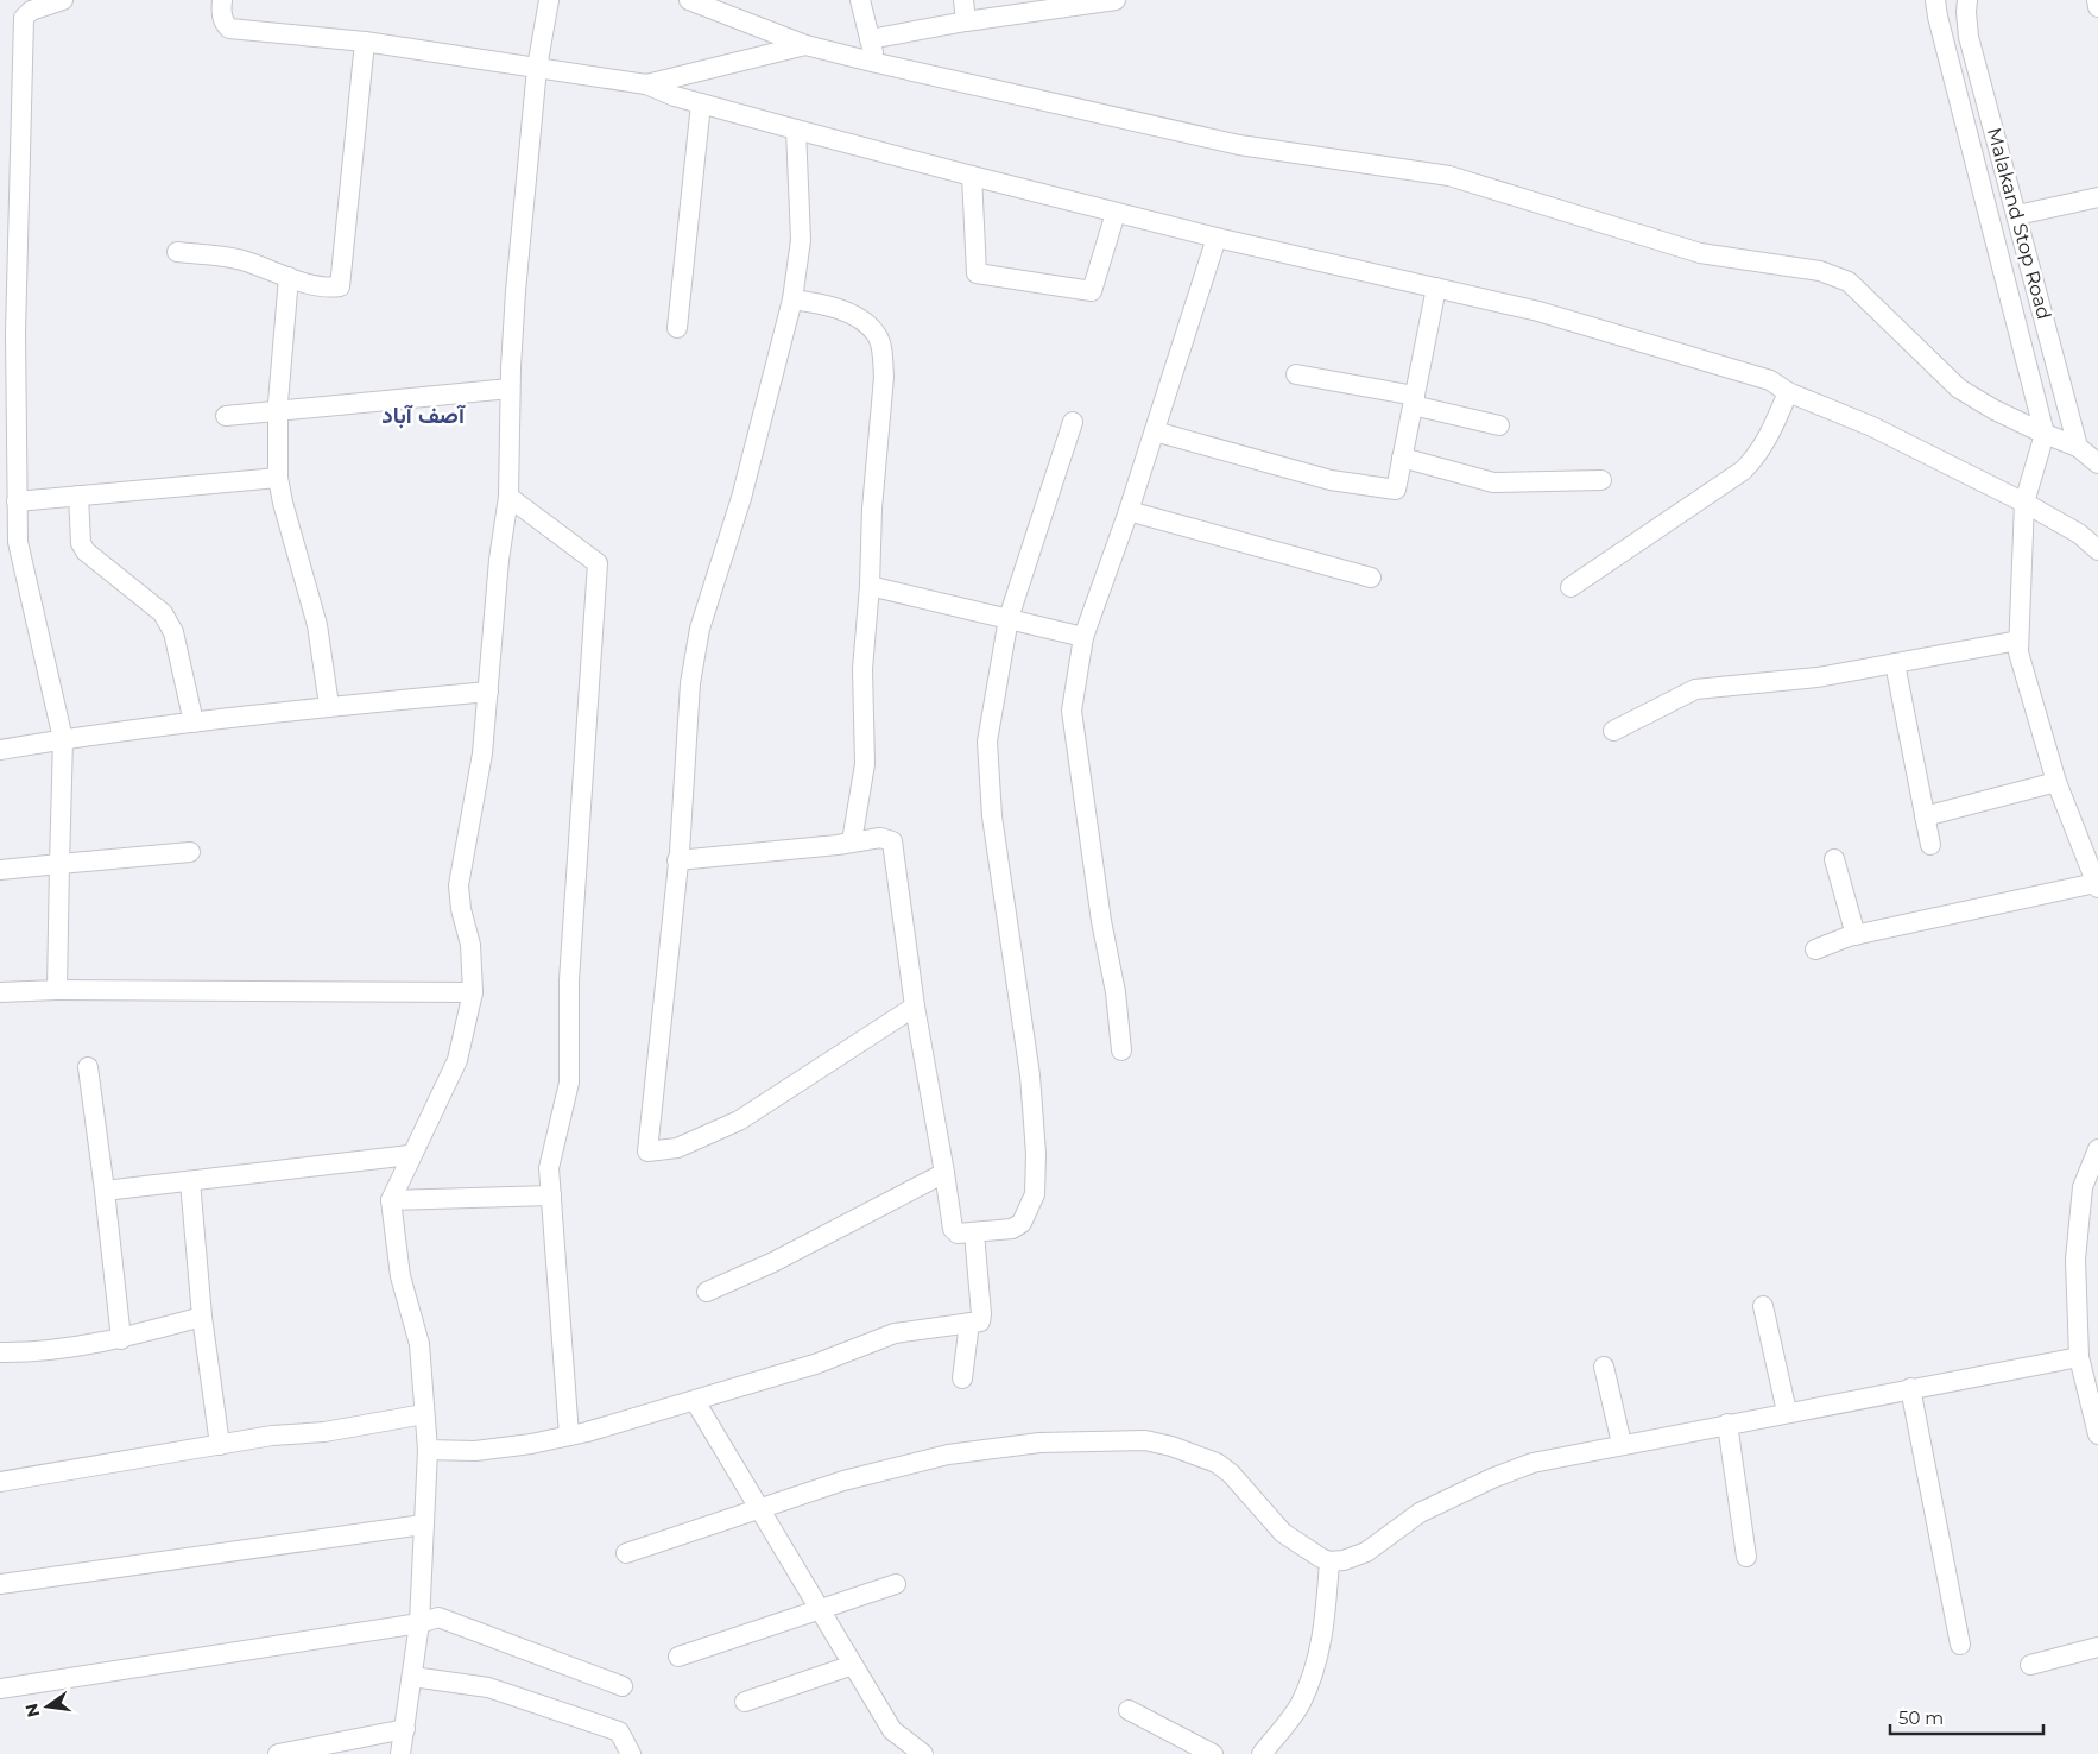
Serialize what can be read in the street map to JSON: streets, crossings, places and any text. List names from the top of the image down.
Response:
{
  "streets": {
    "street": ["Malakand Stop Road"]
  },
  "districts": ["آصف آباد"],
  "scale_bar": "50 m",
  "north": "left"
}
